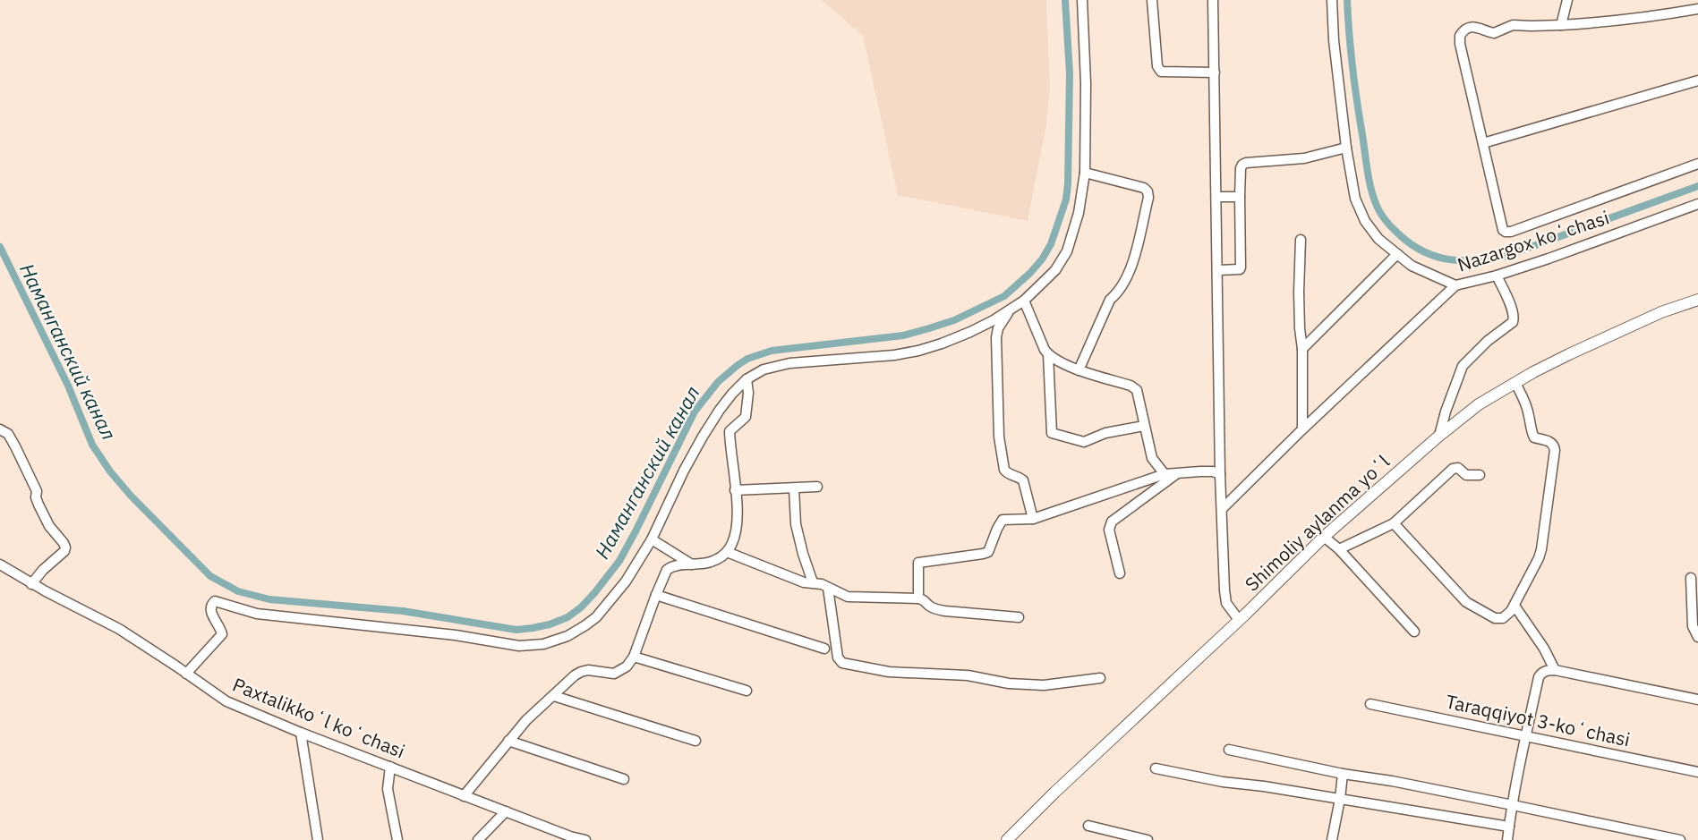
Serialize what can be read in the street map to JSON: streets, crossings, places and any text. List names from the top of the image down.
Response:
{
  "streets": {
    "main road": ["Shimoliy aylanma yoʻl"],
    "street": ["Nazargox koʻchasi", "Paxtalikkoʻl koʻchasi", "Taraqqiyot 3-koʻchasi"]
  },
  "water": ["Наманганский канал"]
}
